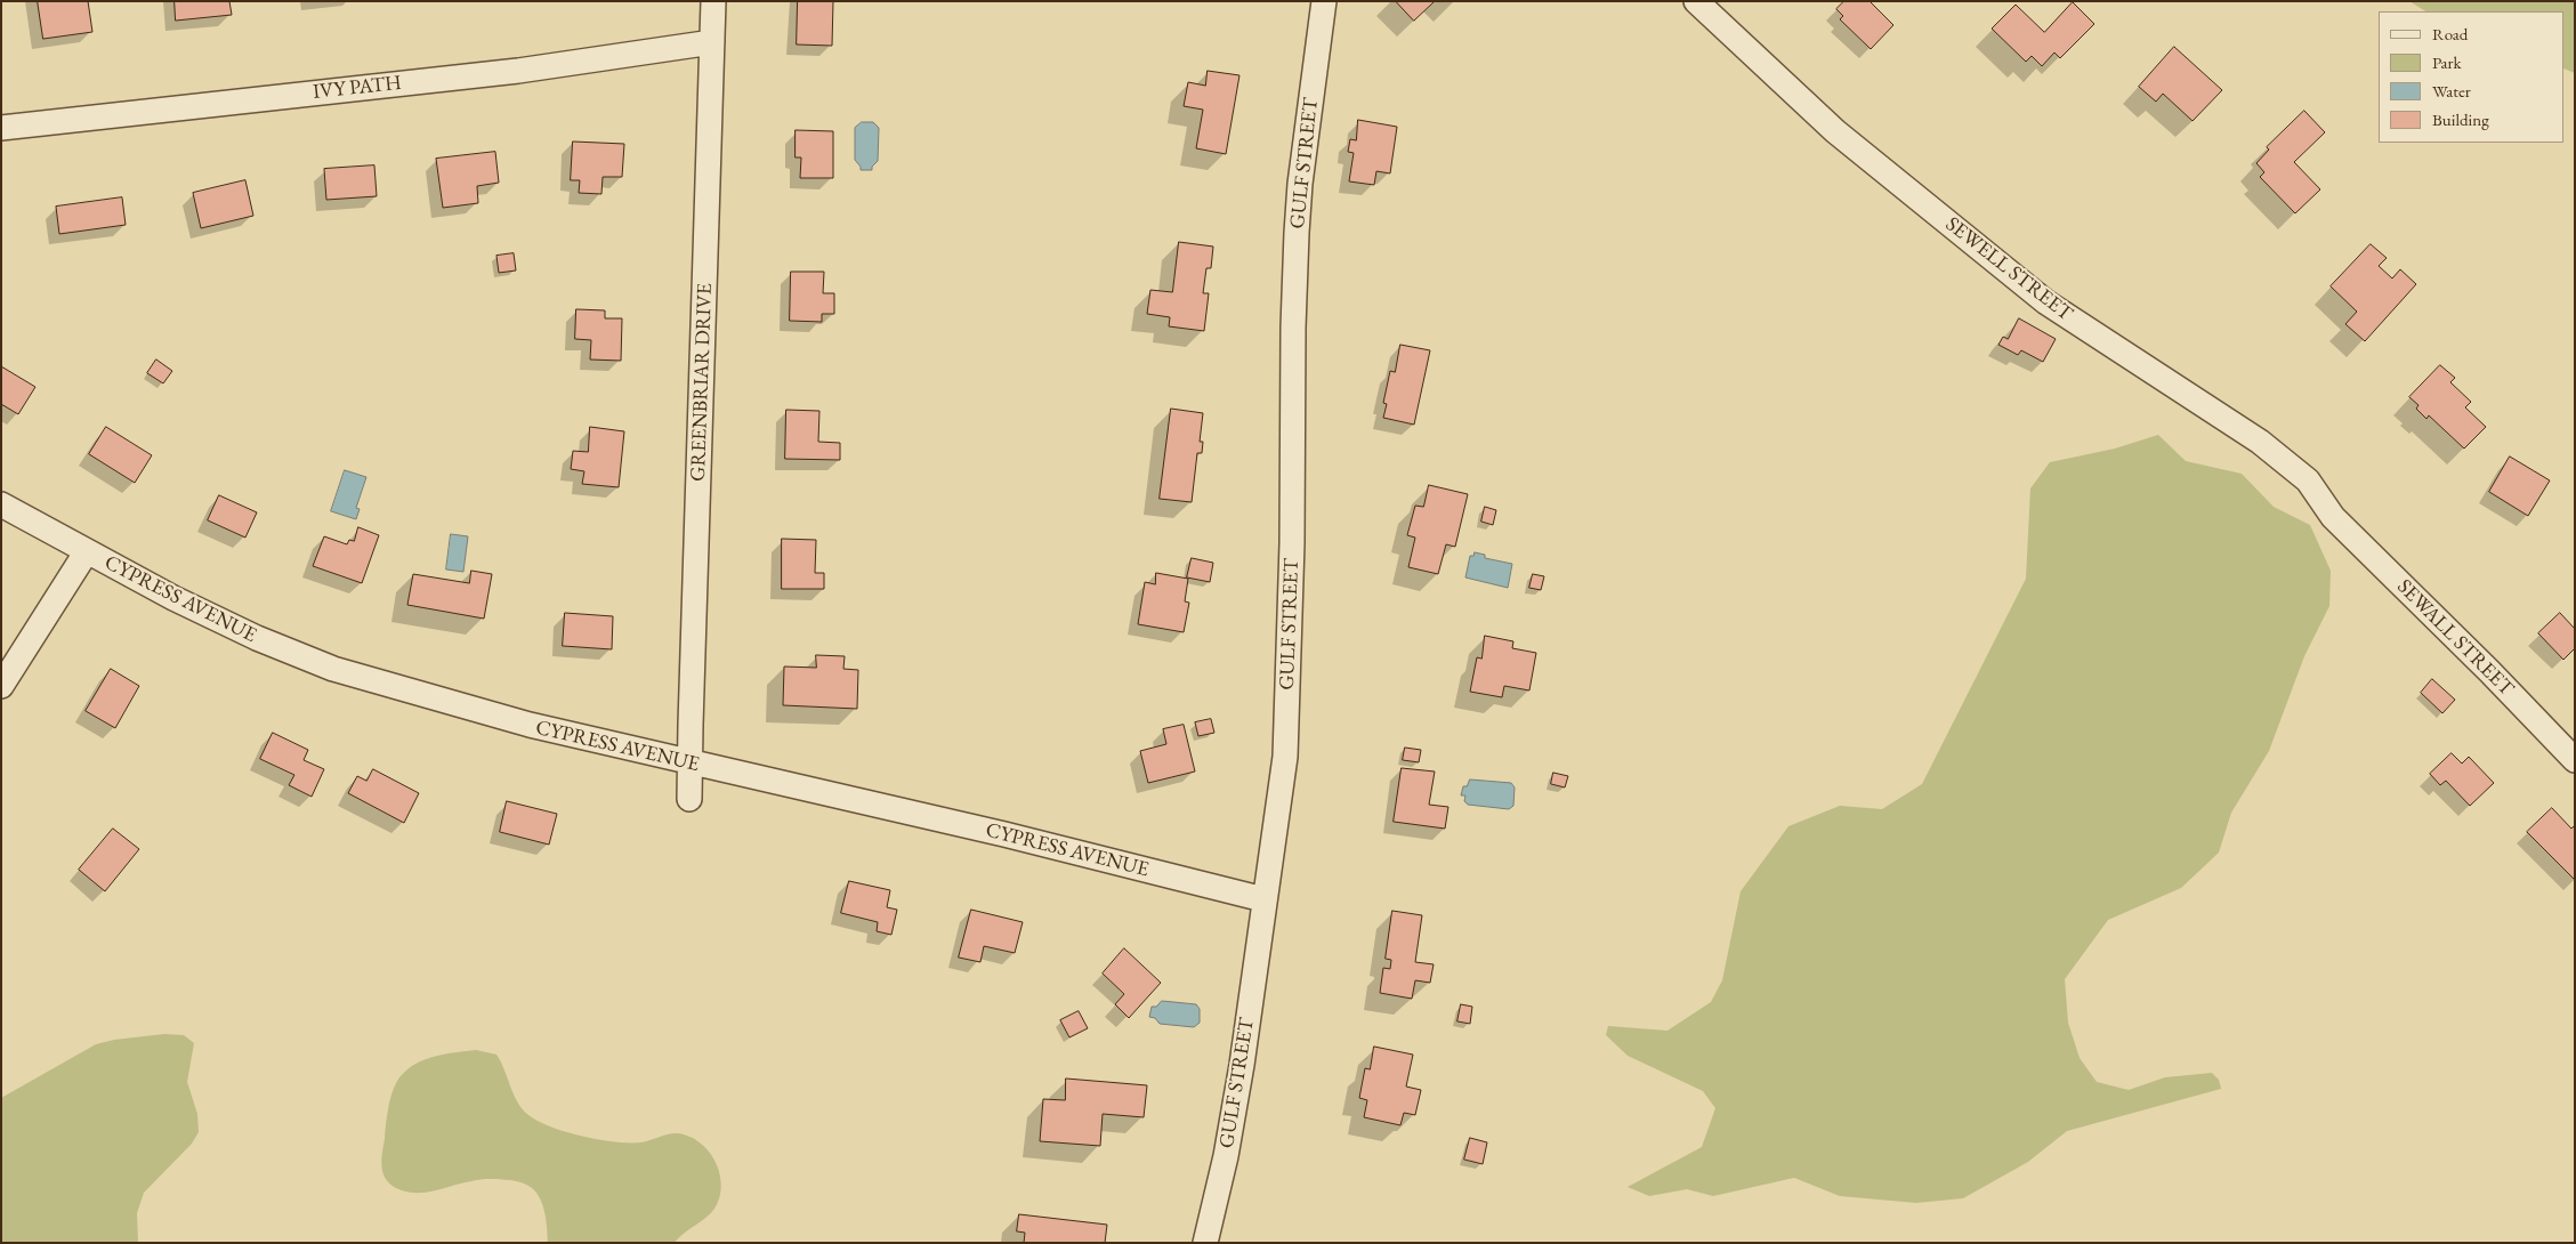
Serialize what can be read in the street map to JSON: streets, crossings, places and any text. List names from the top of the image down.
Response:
{
  "streets": {
    "street": [
      "IVY PATH",
      "GULF STREET",
      "SEWELL STREET",
      "GREENBRIAR DRIVE",
      "CYPRESS AVENUE",
      "SEWALL STREET"
    ]
  },
  "crossings": [
    ["IVY PATH", "GREENBRIAR DRIVE"],
    ["GULF STREET", "CYPRESS AVENUE"],
    ["SEWELL STREET", "SEWALL STREET"],
    ["GREENBRIAR DRIVE", "CYPRESS AVENUE"]
  ],
  "legend": [
    "Road",
    "Park",
    "Water",
    "Building"
  ]
}
